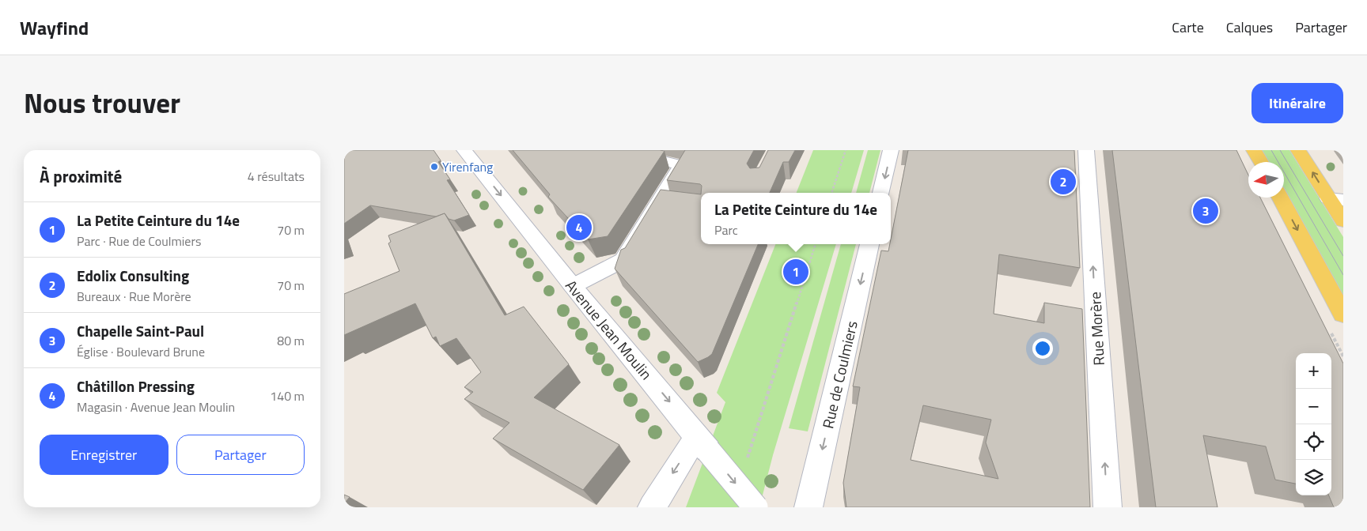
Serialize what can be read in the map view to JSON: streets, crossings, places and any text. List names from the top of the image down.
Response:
{
  "streets": {
    "street": ["Rue Morère", "Avenue Jean Moulin", "Rue de Coulmiers"]
  },
  "one_way": ["Rue Morère", "Avenue Jean Moulin", "Rue de Coulmiers"],
  "places": ["Yirenfang"],
  "north": "left",
  "page": {
    "header": "Wayfind",
    "nav": ["Carte", "Calques", "Partager"],
    "title": "Nous trouver",
    "buttons": [
      "Itinéraire",
      ["Enregistrer", "Partager"]
    ],
    "heading": ["À proximité", "4 résultats"],
    "pins": [
      "2",
      "3",
      "4",
      "1"
    ],
    "popup": ["La Petite Ceinture du 14e", "Parc"],
    "list": [
      {
        "mark": "1",
        "name": "La Petite Ceinture du 14e",
        "note": "Parc · Rue de Coulmiers",
        "value": "70 m"
      },
      {
        "mark": "2",
        "name": "Edolix Consulting",
        "note": "Bureaux · Rue Morère",
        "value": "70 m"
      },
      {
        "mark": "3",
        "name": "Chapelle Saint-Paul",
        "note": "Église · Boulevard Brune",
        "value": "80 m"
      },
      {
        "mark": "4",
        "name": "Châtillon Pressing",
        "note": "Magasin · Avenue Jean Moulin",
        "value": "140 m"
      }
    ],
    "map_buttons": ["+", "−"]
  }
}
